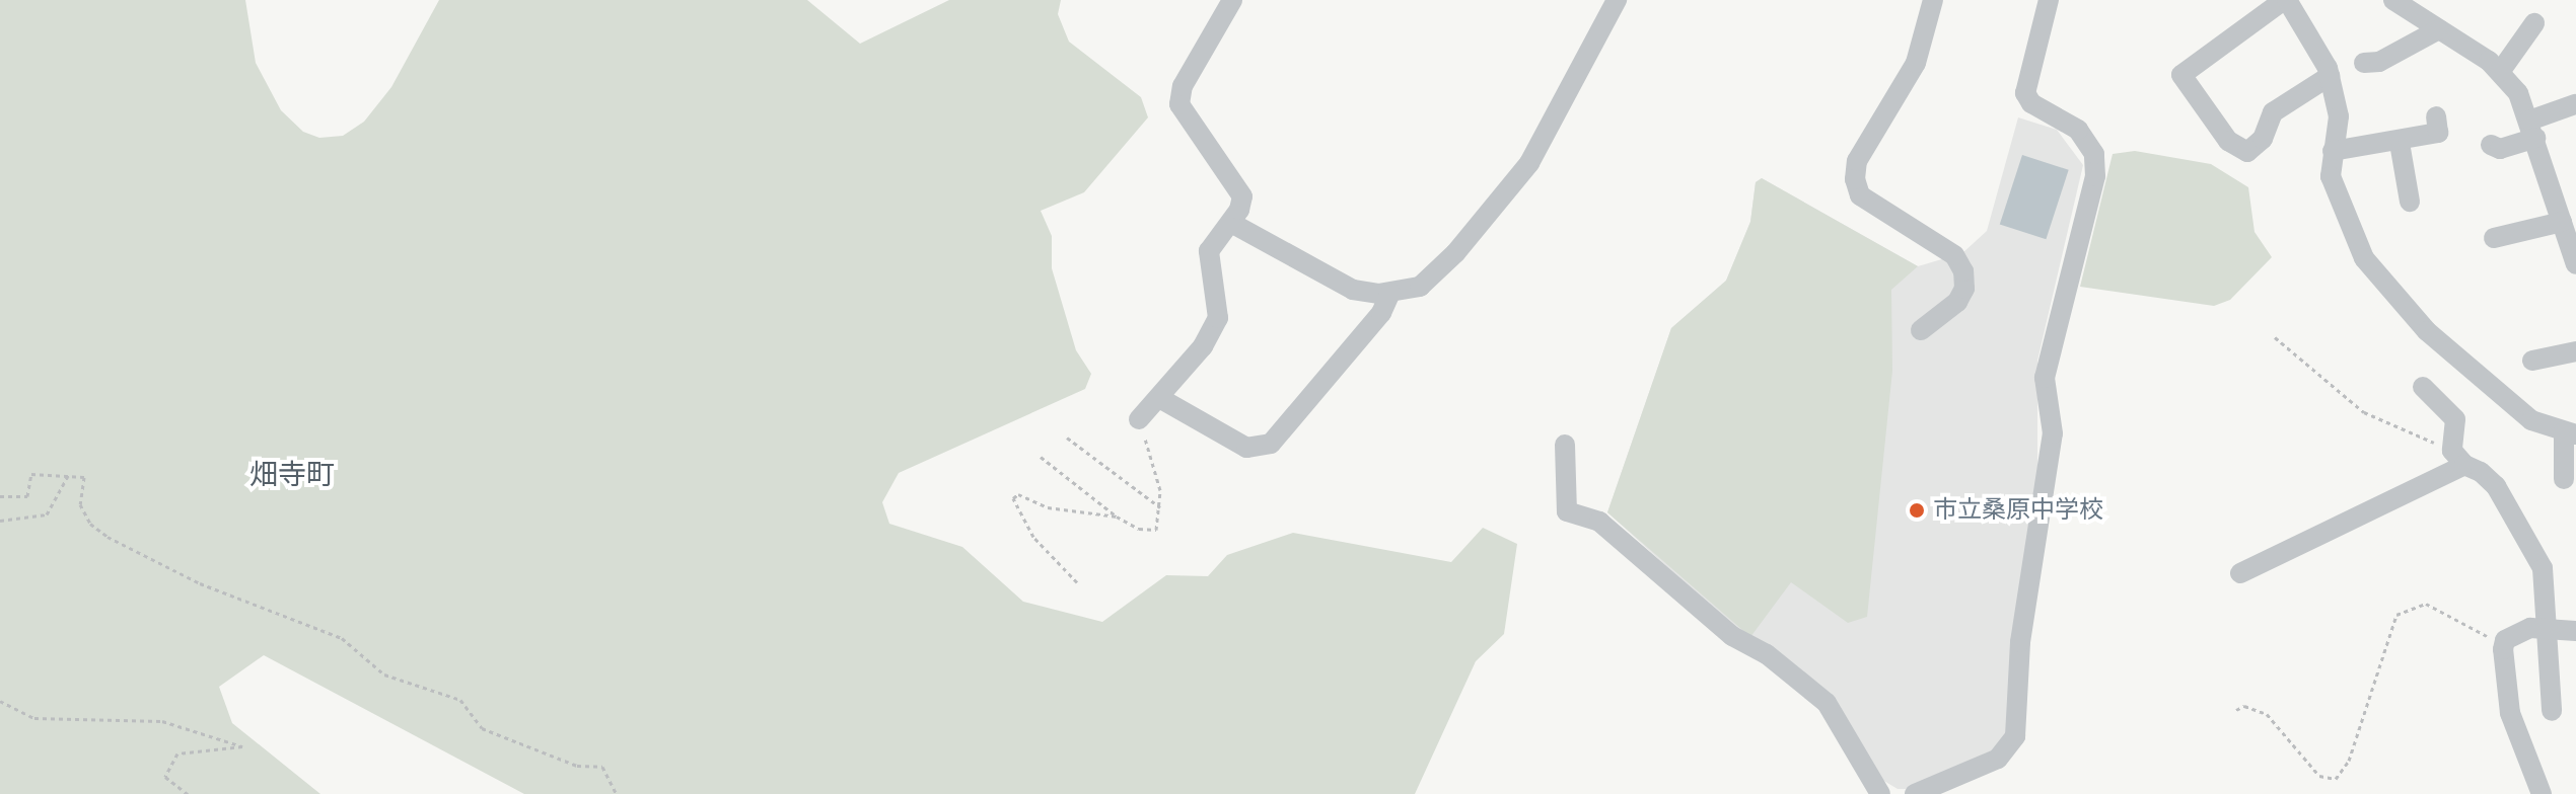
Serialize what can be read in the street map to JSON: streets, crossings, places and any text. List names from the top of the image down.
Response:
{
  "districts": ["畑寺町"],
  "places": ["市立桑原中学校"]
}
